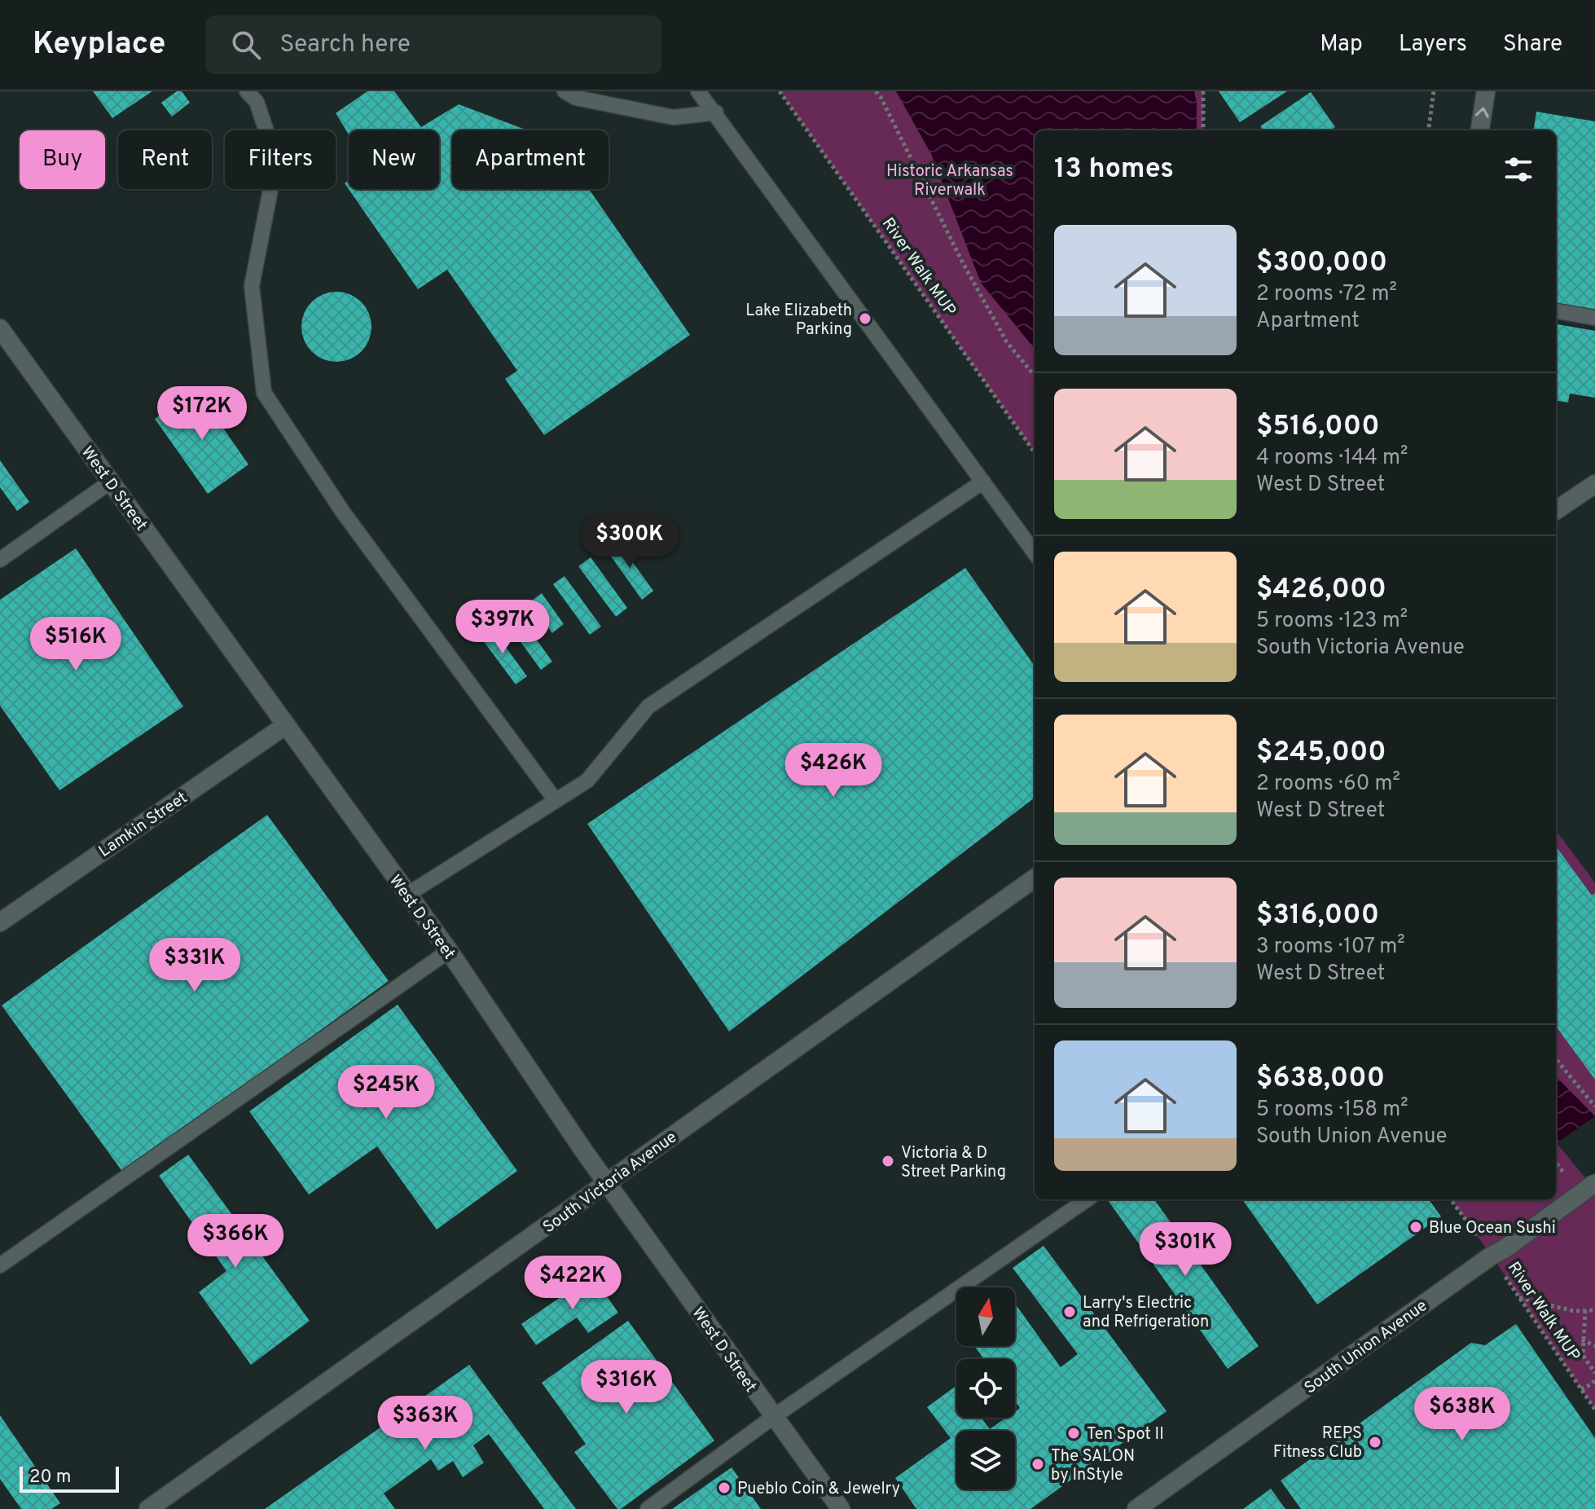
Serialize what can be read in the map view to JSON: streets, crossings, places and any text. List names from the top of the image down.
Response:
{
  "streets": {
    "street": [
      "West D Street",
      "Lamkin Street",
      "South Victoria Avenue",
      "South Union Avenue"
    ],
    "path": ["River Walk MUP"]
  },
  "crossings": [
    ["River Walk MUP", "South Union Avenue"],
    ["West D Street", "Lamkin Street"],
    ["West D Street", "South Victoria Avenue"]
  ],
  "parks": ["Historic Arkansas Riverwalk"],
  "places": [
    "Lake Elizabeth Parking",
    "Victoria & D Street Parking",
    "Blue Ocean Sushi",
    "Larry's Electric and Refrigeration",
    "Ten Spot II",
    "REPS Fitness Club",
    "The SALON by InStyle",
    "Pueblo Coin & Jewelry"
  ],
  "scale_bar": "20 m",
  "north": "top",
  "page": {
    "header": "Keyplace",
    "search": "Search here",
    "nav": ["Map", "Layers", "Share"],
    "chip": [
      "Buy",
      "Rent",
      "Filters",
      "New",
      "Apartment"
    ],
    "heading": "13 homes",
    "list": [
      {
        "name": "$300,000",
        "note": "2 rooms · 72 m² · Apartment"
      },
      {
        "name": "$516,000",
        "note": "4 rooms · 144 m² · West D Street"
      },
      {
        "name": "$426,000",
        "note": "5 rooms · 123 m² · South Victoria Avenue"
      },
      {
        "name": "$245,000",
        "note": "2 rooms · 60 m² · West D Street"
      },
      {
        "name": "$316,000",
        "note": "3 rooms · 107 m² · West D Street"
      },
      {
        "name": "$638,000",
        "note": "5 rooms · 158 m² · South Union Avenue"
      }
    ],
    "price": [
      "$172K",
      "$300K",
      "$397K",
      "$516K",
      "$426K",
      "$331K",
      "$245K",
      "$366K",
      "$301K",
      "$422K",
      "$316K",
      "$638K",
      "$363K"
    ],
    "scale": "20 m"
  }
}
